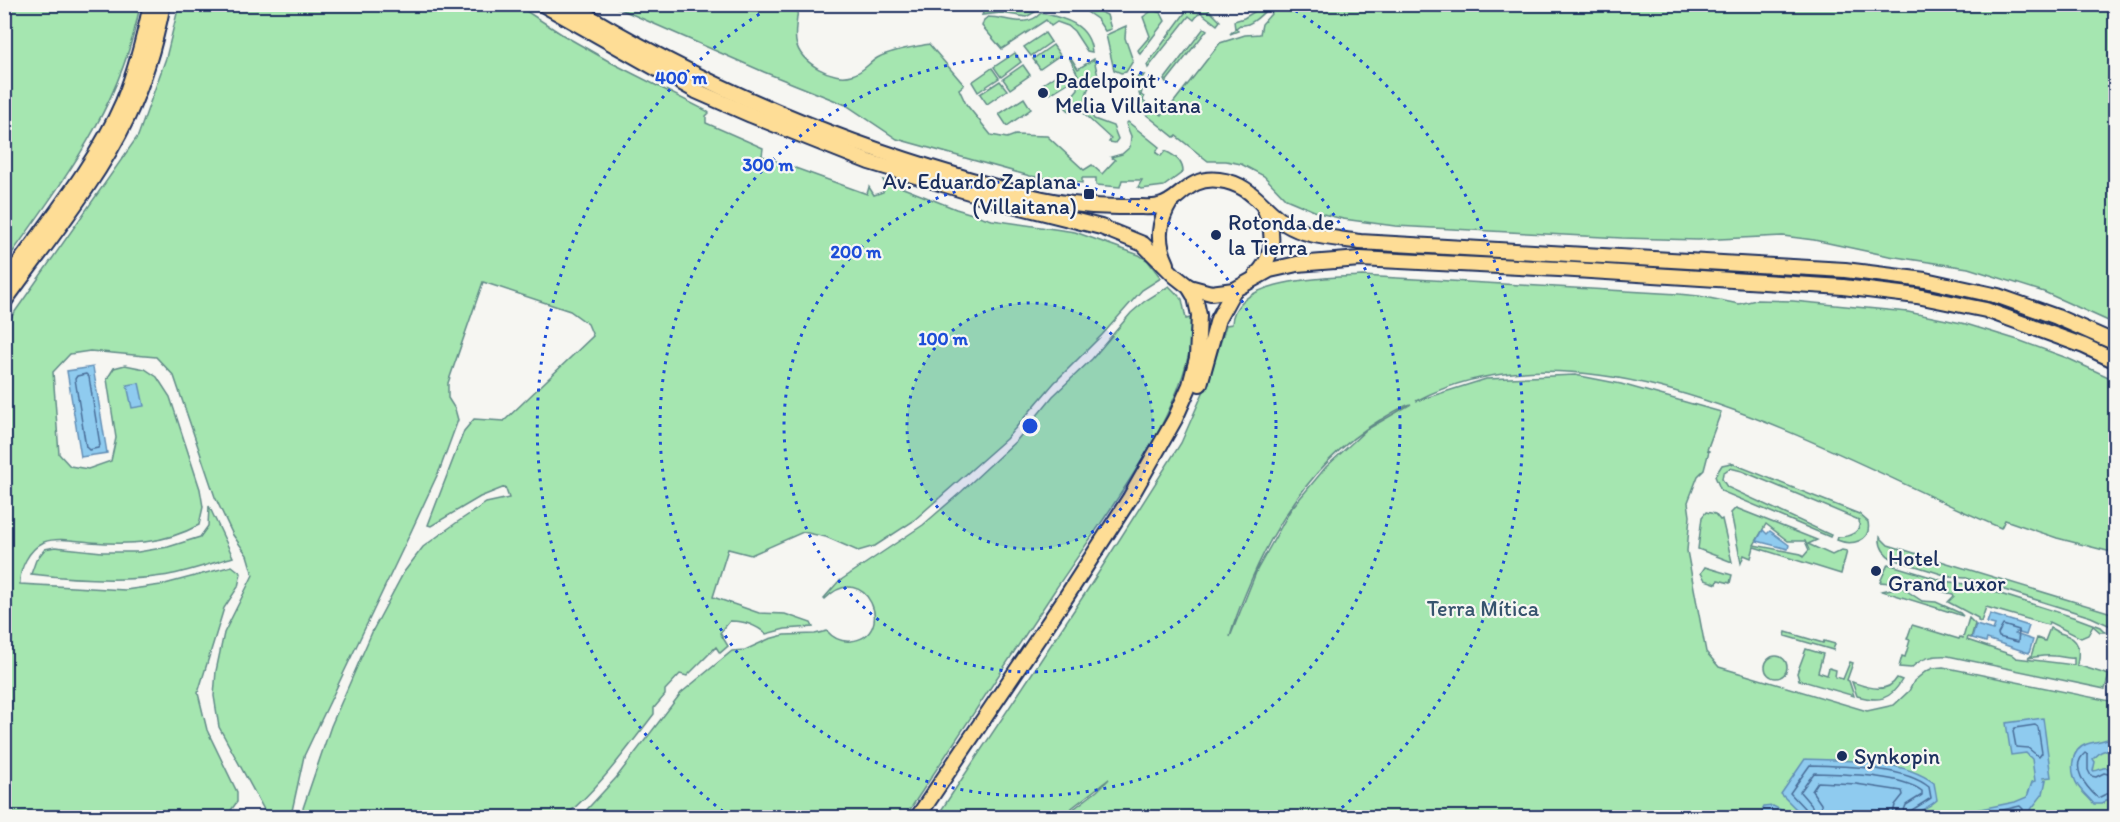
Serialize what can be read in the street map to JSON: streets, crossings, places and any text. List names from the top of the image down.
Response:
{
  "parks": ["Terra Mítica"],
  "places": {
    "other": [
      "Padelpoint Melia Villaitana",
      "Rotonda de la Tierra",
      "Hotel Grand Luxor",
      "Synkopin"
    ],
    "transit": ["Av. Eduardo Zaplana (Villaitana)"]
  },
  "rings": [
    "400 m",
    "300 m",
    "200 m",
    "100 m"
  ]
}
